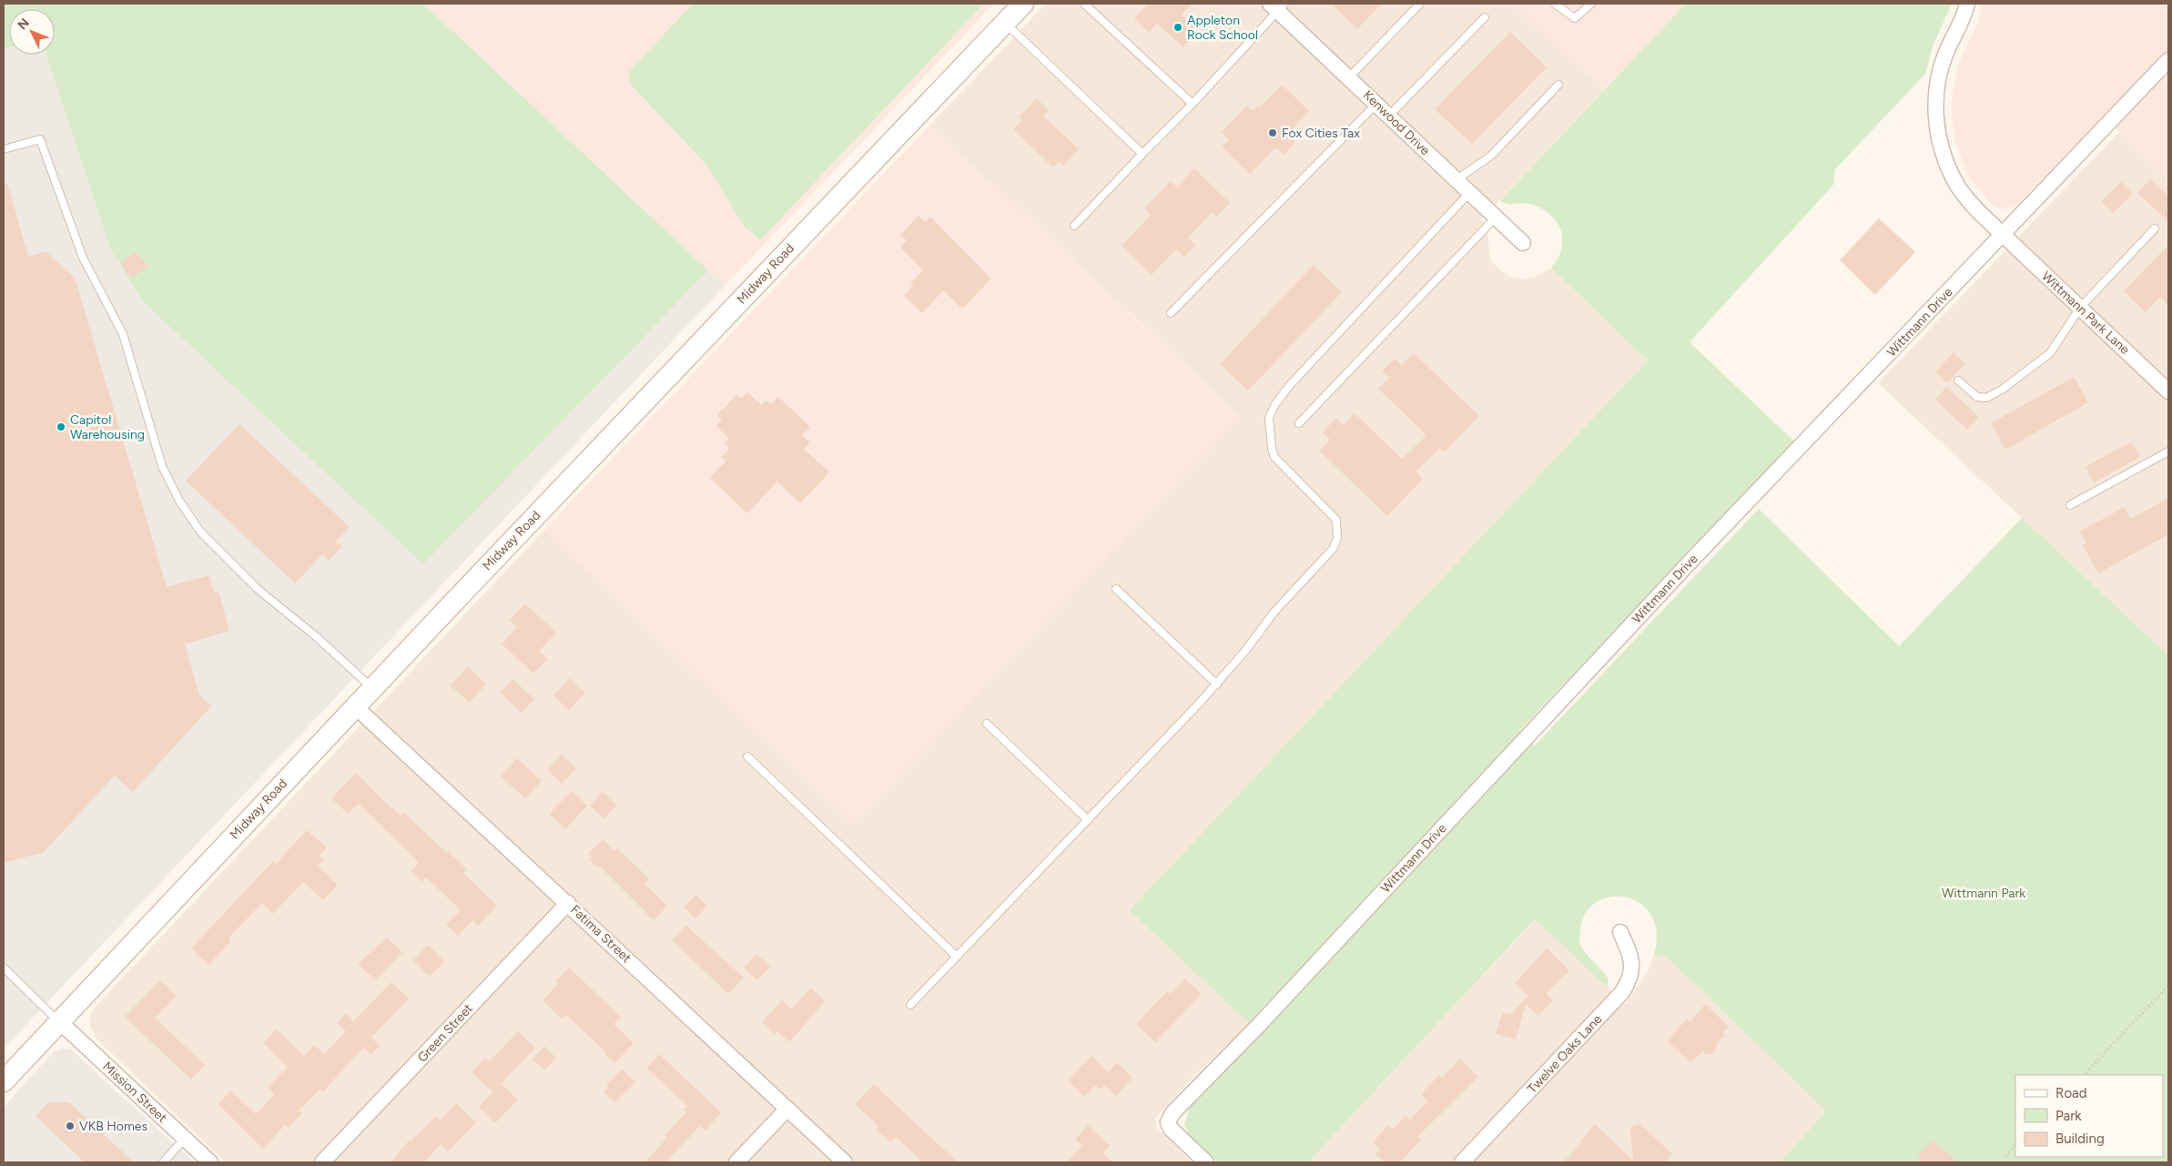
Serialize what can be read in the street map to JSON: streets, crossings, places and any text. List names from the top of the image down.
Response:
{
  "streets": {
    "main road": ["Midway Road"],
    "street": [
      "Kenwood Drive",
      "Wittmann Park Lane",
      "Wittmann Drive",
      "Fatima Street",
      "Green Street",
      "Twelve Oaks Lane",
      "Mission Street"
    ]
  },
  "crossings": [
    ["Midway Road", "Fatima Street"],
    ["Midway Road", "Mission Street"],
    ["Wittmann Park Lane", "Wittmann Drive"],
    ["Fatima Street", "Green Street"]
  ],
  "parks": ["Wittmann Park"],
  "places": [
    "Appleton Rock School",
    "Fox Cities Tax",
    "Capitol Warehousing",
    "VKB Homes"
  ],
  "legend": ["Road", "Park", "Building"],
  "north": "top left"
}
